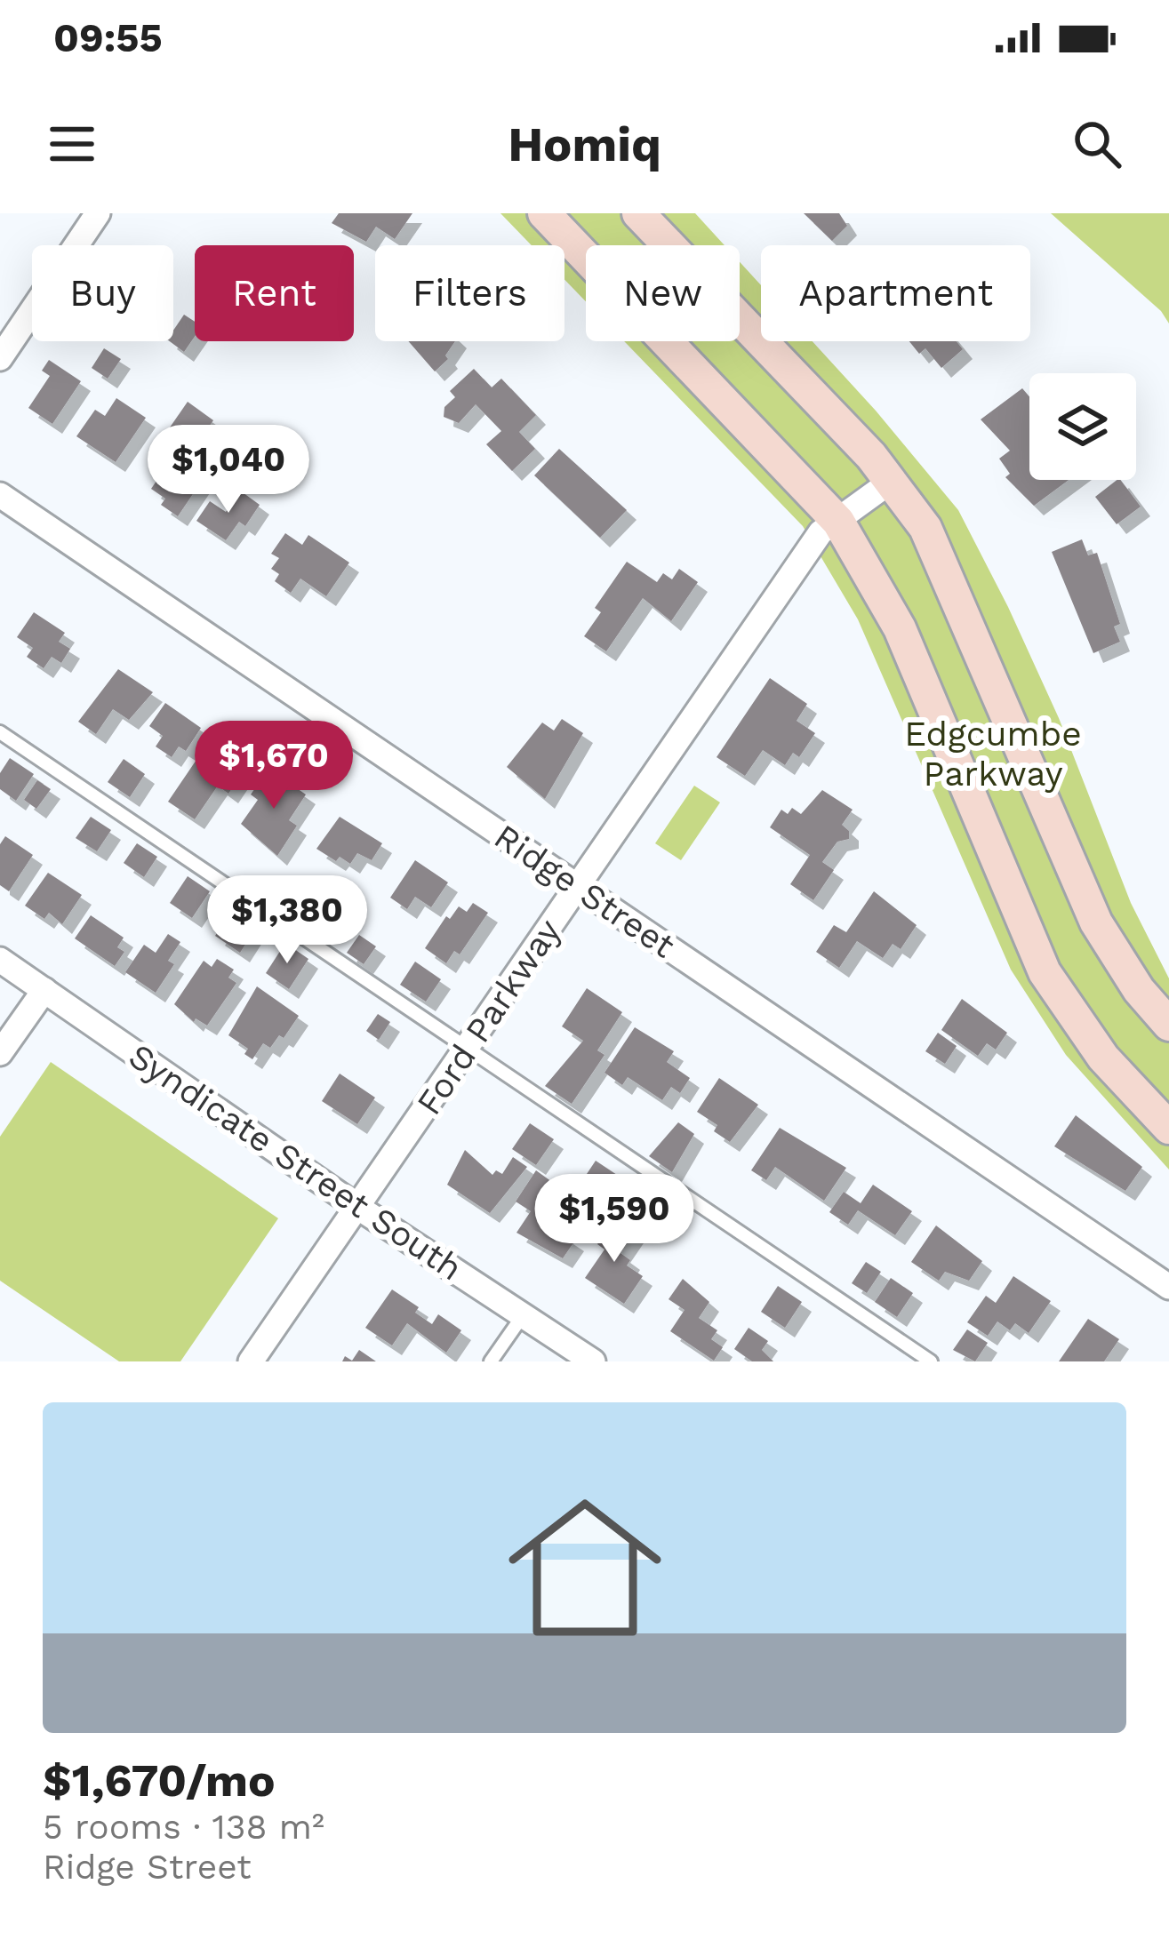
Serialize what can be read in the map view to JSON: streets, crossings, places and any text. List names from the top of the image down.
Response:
{
  "streets": {
    "street": ["Ridge Street", "Ford Parkway", "Syndicate Street South"]
  },
  "crossings": [
    ["Ridge Street", "Ford Parkway"],
    ["Ford Parkway", "Syndicate Street South"]
  ],
  "parks": ["Edgcumbe Parkway"],
  "page": {
    "status": "09:55",
    "header": "Homiq",
    "chip": [
      "Buy",
      "Rent",
      "Filters",
      "New",
      "Apartment"
    ],
    "price": [
      "$1,040",
      "$1,670",
      "$1,380",
      "$1,590"
    ],
    "list": [
      {
        "name": "$1,670/mo",
        "note": "5 rooms · 138 m² · Ridge Street"
      }
    ]
  }
}
